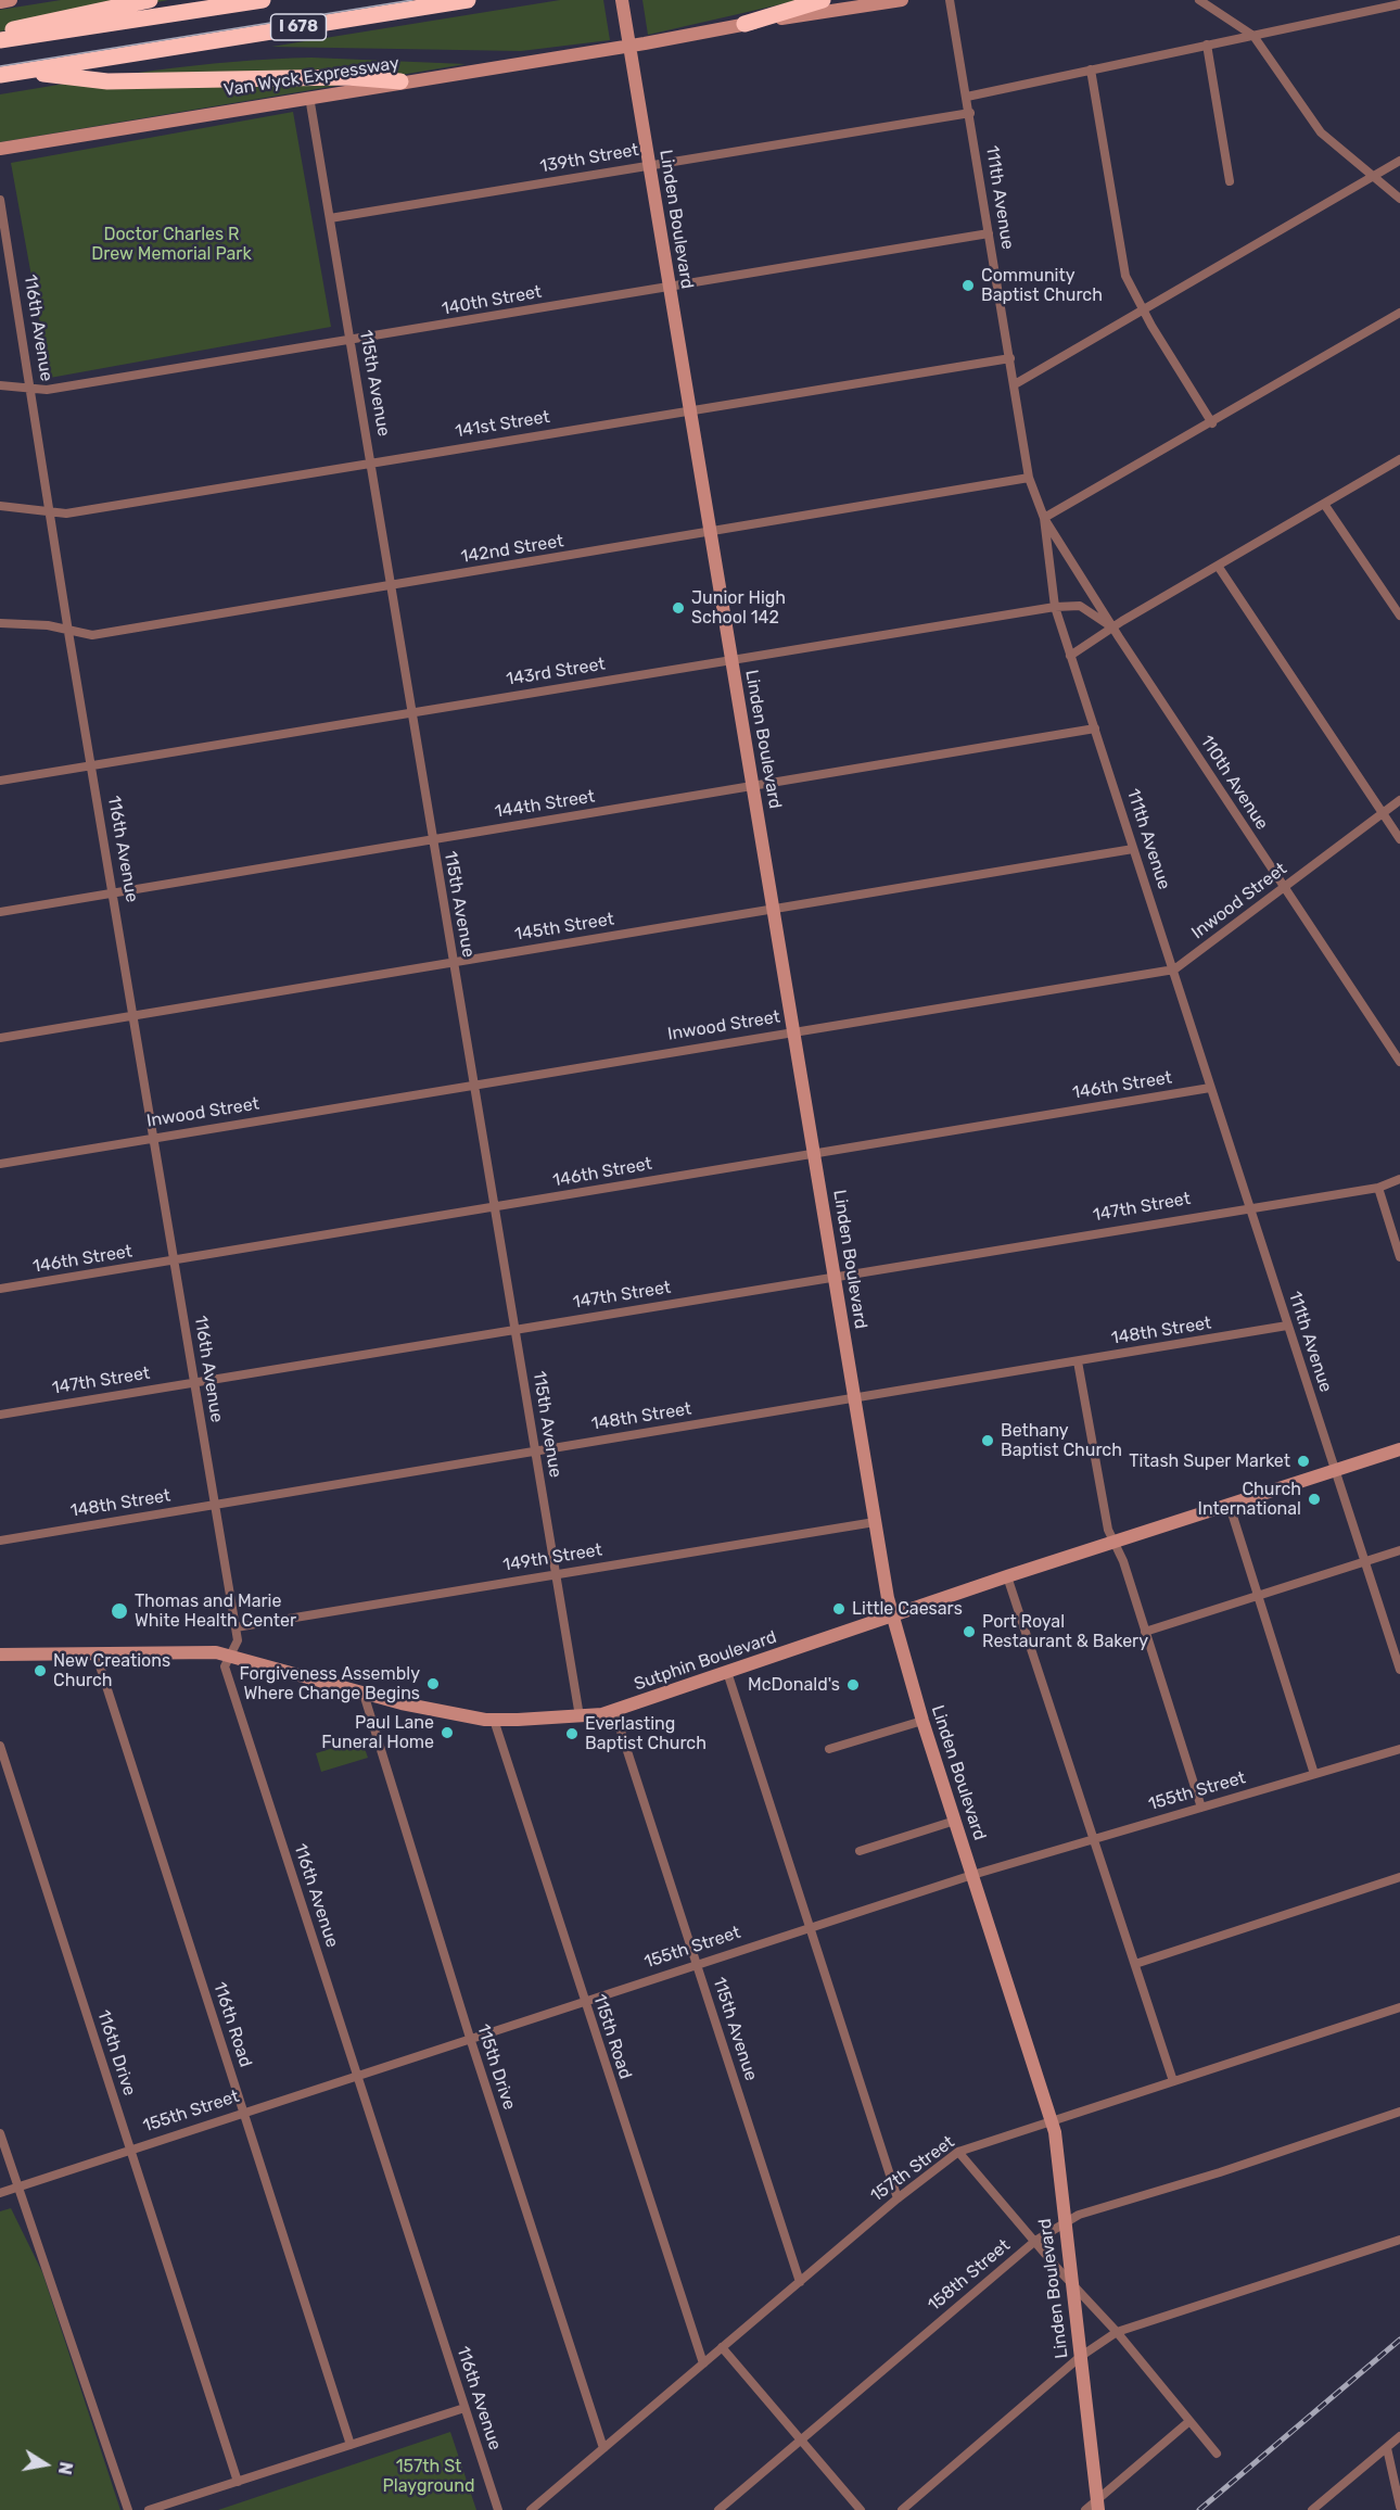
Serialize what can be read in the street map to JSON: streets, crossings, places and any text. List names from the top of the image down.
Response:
{
  "streets": {
    "highway": ["I 678"],
    "main road": ["Van Wyck Expressway", "Linden Boulevard", "Sutphin Boulevard"],
    "street": [
      "139th Street",
      "111th Avenue",
      "140th Street",
      "116th Avenue",
      "115th Avenue",
      "141st Street",
      "142nd Street",
      "143rd Street",
      "110th Avenue",
      "144th Street",
      "Inwood Street",
      "145th Street",
      "146th Street",
      "147th Street",
      "148th Street",
      "149th Street",
      "155th Street",
      "116th Road",
      "115th Road",
      "116th Drive",
      "115th Drive",
      "157th Street",
      "158th Street"
    ]
  },
  "crossings": [
    ["Van Wyck Expressway", "Linden Boulevard"],
    ["Van Wyck Expressway", "115th Avenue"],
    ["139th Street", "111th Avenue"],
    ["139th Street", "Linden Boulevard"],
    ["139th Street", "115th Avenue"],
    ["111th Avenue", "140th Street"],
    ["111th Avenue", "141st Street"],
    ["111th Avenue", "142nd Street"],
    ["111th Avenue", "143rd Street"],
    ["111th Avenue", "110th Avenue"],
    ["111th Avenue", "144th Street"],
    ["111th Avenue", "Inwood Street"],
    ["111th Avenue", "145th Street"],
    ["111th Avenue", "146th Street"],
    ["111th Avenue", "147th Street"],
    ["111th Avenue", "148th Street"],
    ["111th Avenue", "Sutphin Boulevard"],
    ["Linden Boulevard", "140th Street"],
    ["Linden Boulevard", "141st Street"],
    ["Linden Boulevard", "142nd Street"],
    ["Linden Boulevard", "143rd Street"],
    ["Linden Boulevard", "144th Street"],
    ["Linden Boulevard", "Inwood Street"],
    ["Linden Boulevard", "145th Street"],
    ["Linden Boulevard", "146th Street"],
    ["Linden Boulevard", "147th Street"],
    ["Linden Boulevard", "148th Street"],
    ["Linden Boulevard", "149th Street"],
    ["Linden Boulevard", "Sutphin Boulevard"],
    ["Linden Boulevard", "155th Street"],
    ["Linden Boulevard", "157th Street"],
    ["Linden Boulevard", "158th Street"],
    ["140th Street", "116th Avenue"],
    ["140th Street", "115th Avenue"],
    ["116th Avenue", "141st Street"],
    ["116th Avenue", "142nd Street"],
    ["116th Avenue", "143rd Street"],
    ["116th Avenue", "144th Street"],
    ["116th Avenue", "Inwood Street"],
    ["116th Avenue", "145th Street"],
    ["116th Avenue", "146th Street"],
    ["116th Avenue", "147th Street"],
    ["116th Avenue", "148th Street"],
    ["116th Avenue", "149th Street"],
    ["116th Avenue", "Sutphin Boulevard"],
    ["116th Avenue", "155th Street"],
    ["115th Avenue", "141st Street"],
    ["115th Avenue", "142nd Street"],
    ["115th Avenue", "143rd Street"],
    ["115th Avenue", "144th Street"],
    ["115th Avenue", "Inwood Street"],
    ["115th Avenue", "145th Street"],
    ["115th Avenue", "146th Street"],
    ["115th Avenue", "147th Street"],
    ["115th Avenue", "148th Street"],
    ["115th Avenue", "149th Street"],
    ["115th Avenue", "Sutphin Boulevard"],
    ["115th Avenue", "155th Street"],
    ["115th Avenue", "157th Street"],
    ["143rd Street", "110th Avenue"],
    ["110th Avenue", "Inwood Street"],
    ["Sutphin Boulevard", "116th Road"],
    ["Sutphin Boulevard", "115th Road"],
    ["Sutphin Boulevard", "115th Drive"],
    ["155th Street", "116th Road"],
    ["155th Street", "115th Road"],
    ["155th Street", "116th Drive"],
    ["155th Street", "115th Drive"],
    ["115th Road", "157th Street"],
    ["115th Drive", "157th Street"]
  ],
  "parks": ["Doctor Charles R Drew Memorial Park", "157th St Playground"],
  "places": [
    "Community Baptist Church",
    "Junior High School 142",
    "Bethany Baptist Church",
    "Titash Super Market",
    "Church International",
    "Little Caesars",
    "Thomas and Marie White Health Center",
    "Port Royal Restaurant & Bakery",
    "New Creations Church",
    "Forgiveness Assembly Where Change Begins",
    "McDonald's",
    "Paul Lane Funeral Home",
    "Everlasting Baptist Church"
  ],
  "north": "right"
}
